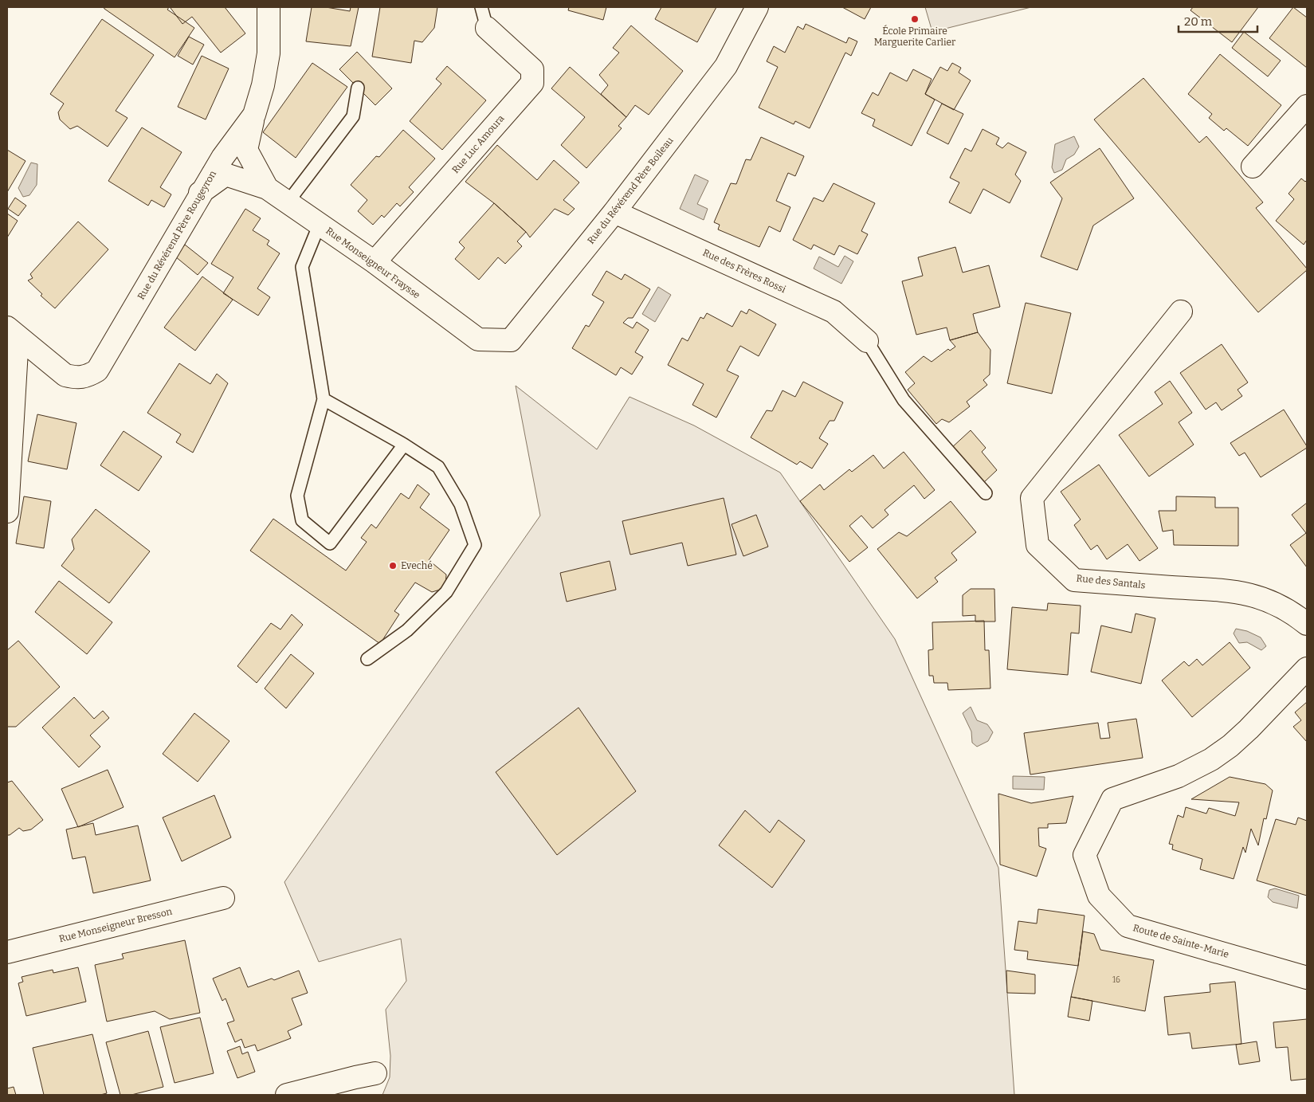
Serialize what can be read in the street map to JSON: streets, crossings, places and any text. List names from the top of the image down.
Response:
{
  "streets": {
    "street": [
      "Rue Luc Amoura",
      "Rue du Révérend Père Boileau",
      "Rue du Révérend Père Rougeyron",
      "Rue Monseigneur Fraysse",
      "Rue des Frères Rossi",
      "Rue des Santals",
      "Rue Monseigneur Bresson",
      "Route de Sainte-Marie"
    ]
  },
  "crossings": [
    ["Rue Luc Amoura", "Rue Monseigneur Fraysse"],
    ["Rue du Révérend Père Boileau", "Rue Monseigneur Fraysse"],
    ["Rue du Révérend Père Boileau", "Rue des Frères Rossi"],
    ["Rue du Révérend Père Rougeyron", "Rue Monseigneur Fraysse"]
  ],
  "places": ["École Primaire Marguerite Carlier", "Eveché"],
  "house_numbers": ["16"],
  "scale_bar": "20 m"
}
